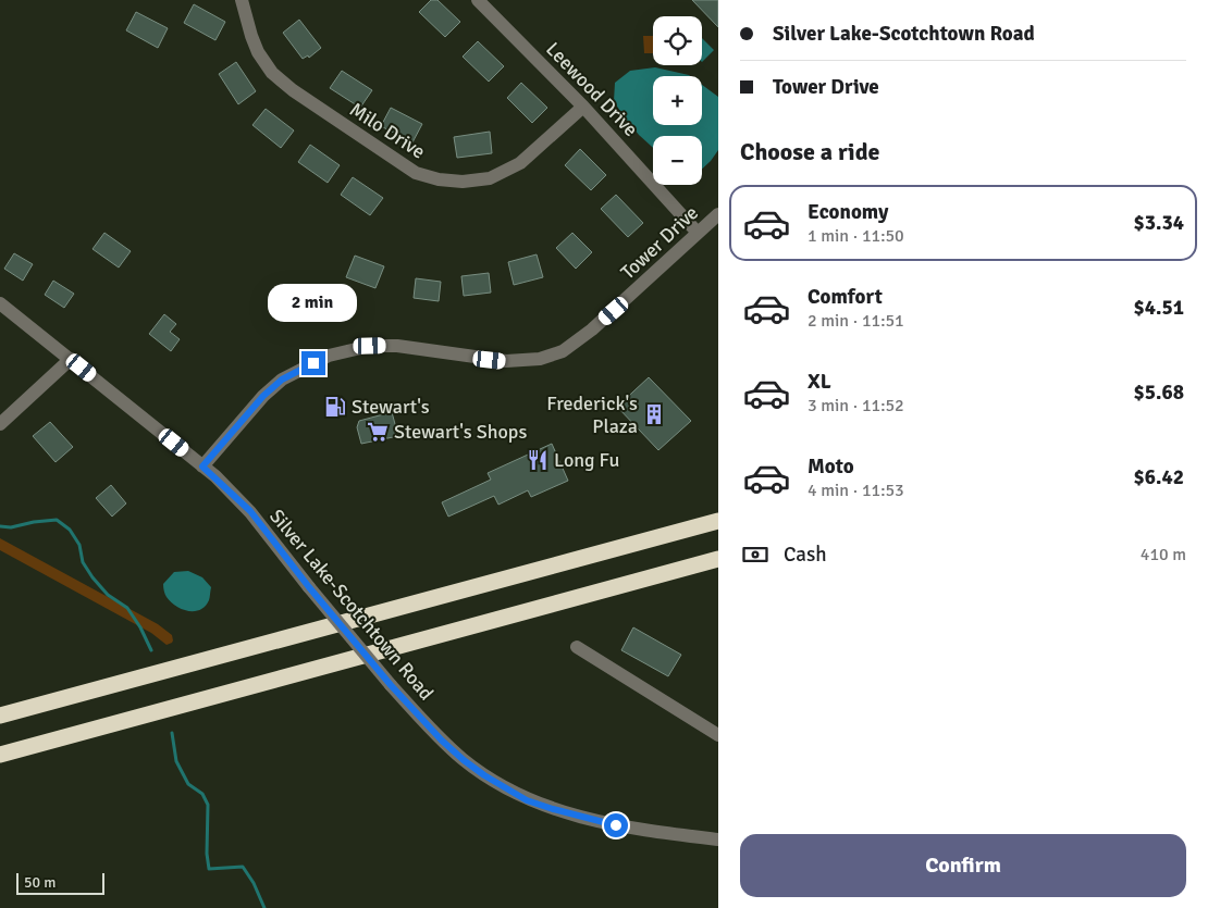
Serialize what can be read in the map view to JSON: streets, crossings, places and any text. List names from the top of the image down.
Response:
{
  "streets": {
    "street": [
      "Leewood Drive",
      "Milo Drive",
      "Tower Drive",
      "Silver Lake-Scotchtown Road"
    ]
  },
  "crossings": [
    ["Leewood Drive", "Milo Drive"],
    ["Leewood Drive", "Tower Drive"],
    ["Tower Drive", "Silver Lake-Scotchtown Road"]
  ],
  "places": {
    "fuel station": ["Stewart's"],
    "building": ["Frederick's Plaza"],
    "supermarket": ["Stewart's Shops"],
    "restaurant": ["Long Fu"]
  },
  "scale_bar": "50 m",
  "page": {
    "banner": ["Silver Lake-Scotchtown Road", "Tower Drive"],
    "map_buttons": ["+", "−"],
    "heading": "Choose a ride",
    "list": [
      {
        "name": "Economy",
        "note": "1 min · 11:50",
        "value": "$3.34"
      },
      {
        "name": "Comfort",
        "note": "2 min · 11:51",
        "value": "$4.51"
      },
      {
        "name": "XL",
        "note": "3 min · 11:52",
        "value": "$5.68"
      },
      {
        "name": "Moto",
        "note": "4 min · 11:53",
        "value": "$6.42"
      }
    ],
    "bubble": "2 min",
    "pay": ["Cash", "410 m"],
    "buttons": "Confirm",
    "scale": "50 m"
  }
}
